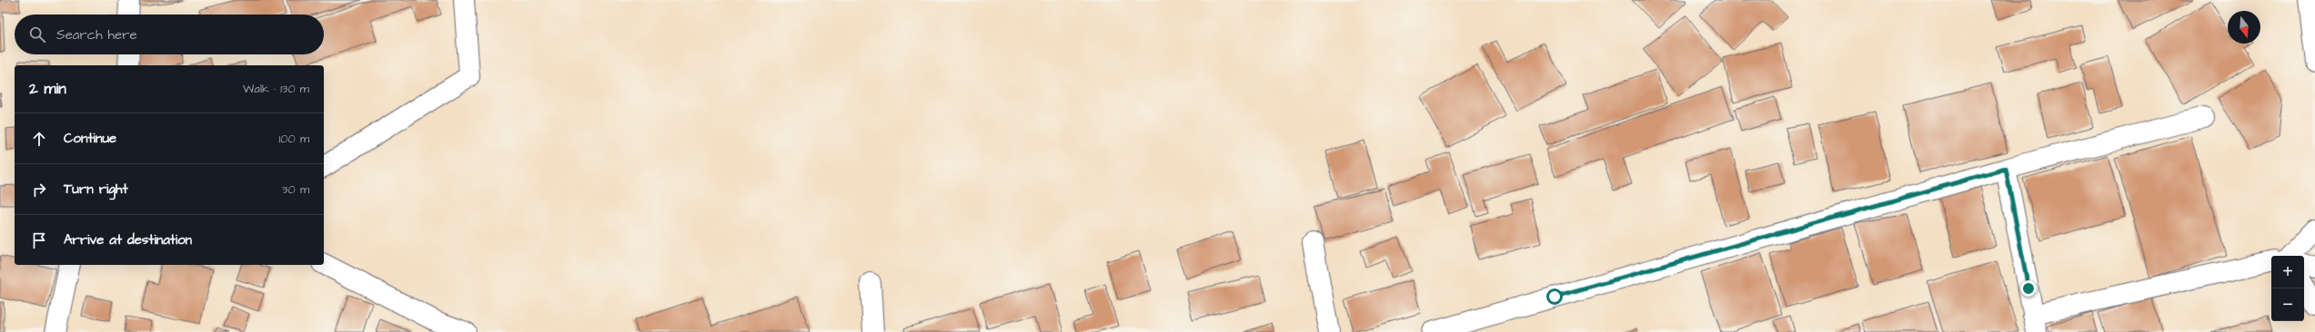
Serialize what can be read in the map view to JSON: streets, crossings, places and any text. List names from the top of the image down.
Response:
{
  "north": "bottom",
  "page": {
    "search": "Search here",
    "heading": ["2 min", "Walk · 130 m"],
    "list": [
      ["Continue", "100 m"],
      ["Turn right", "30 m"],
      "Arrive at destination"
    ],
    "map_buttons": ["+", "−"]
  }
}
